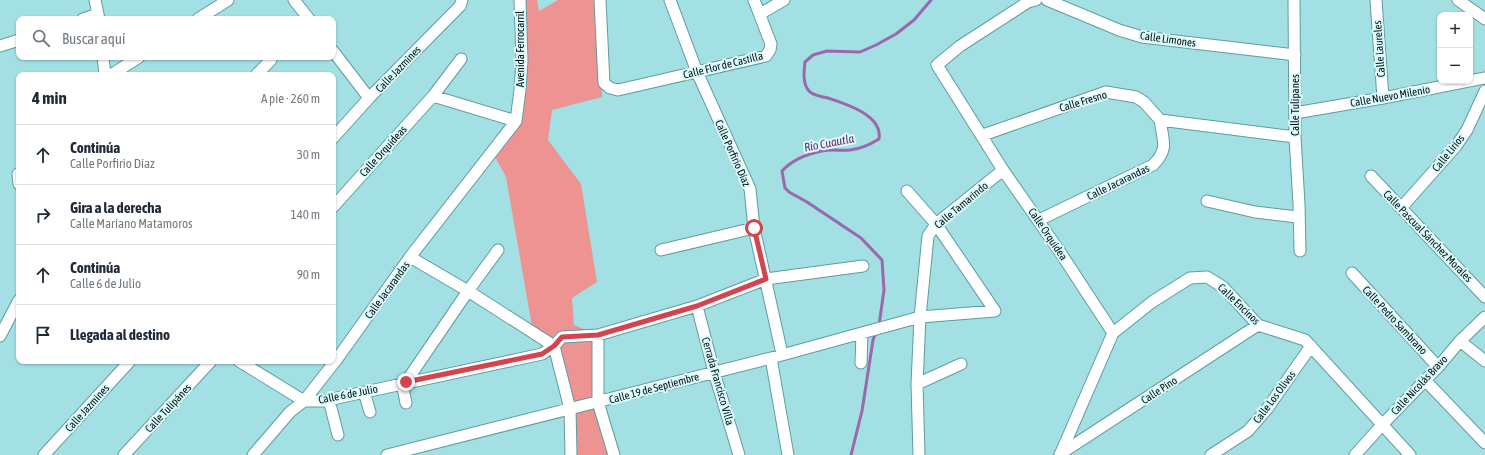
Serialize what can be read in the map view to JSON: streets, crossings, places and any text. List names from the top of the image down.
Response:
{
  "streets": {
    "street": [
      "Calle Limones",
      "Avenida Ferrocarril",
      "Calle Laureles",
      "Calle Flor de Castilla",
      "Calle Jazmines",
      "Calle Nuevo Milenio",
      "Calle Fresno",
      "Calle Tulipanes",
      "Calle Orquídeas",
      "Calle Porfirio Díaz",
      "Calle Lirios",
      "Calle Jacarandas",
      "Calle Tamarindo",
      "Calle Orquídea",
      "Calle Pascual Sánchez Morales",
      "Calle Encinos",
      "Calle Pedro Sambrano",
      "Cerrada Francisco Villa",
      "Calle Nicolás Bravo",
      "Calle 19 de Septiembre",
      "Calle Pino",
      "Calle 6 de Julio",
      "Calle Los Olivos",
      "Calle Tulipánes"
    ]
  },
  "crossings": [
    ["Calle Limones", "Calle Tulipanes"],
    ["Avenida Ferrocarril", "Calle Jacarandas"],
    ["Calle Laureles", "Calle Nuevo Milenio"],
    ["Calle Flor de Castilla", "Calle Porfirio Díaz"],
    ["Calle Nuevo Milenio", "Calle Tulipanes"],
    ["Calle Fresno", "Calle Jacarandas"],
    ["Calle Fresno", "Calle Orquídea"],
    ["Calle Porfirio Díaz", "Calle 19 de Septiembre"],
    ["Calle Porfirio Díaz", "Calle 6 de Julio"],
    ["Calle Lirios", "Calle Pascual Sánchez Morales"],
    ["Calle Jacarandas", "Calle Orquídea"],
    ["Calle Jacarandas", "Calle 6 de Julio"],
    ["Calle Tamarindo", "Calle Orquídea"],
    ["Calle Tamarindo", "Calle 19 de Septiembre"],
    ["Calle Orquídea", "Calle Encinos"],
    ["Calle Encinos", "Calle Nicolás Bravo"],
    ["Calle Encinos", "Calle Pino"],
    ["Calle Encinos", "Calle Los Olivos"],
    ["Calle Pedro Sambrano", "Calle Nicolás Bravo"],
    ["Cerrada Francisco Villa", "Calle 19 de Septiembre"],
    ["Cerrada Francisco Villa", "Calle 6 de Julio"]
  ],
  "water": ["Río Cuautla"],
  "page": {
    "map_buttons": ["+", "−"],
    "search": "Buscar aquí",
    "heading": ["4 min", "A pie · 260 m"],
    "list": [
      ["Continúa", "Calle Porfirio Díaz", "30 m"],
      ["Gira a la derecha", "Calle Mariano Matamoros", "140 m"],
      ["Continúa", "Calle 6 de Julio", "90 m"],
      "Llegada al destino"
    ]
  }
}
